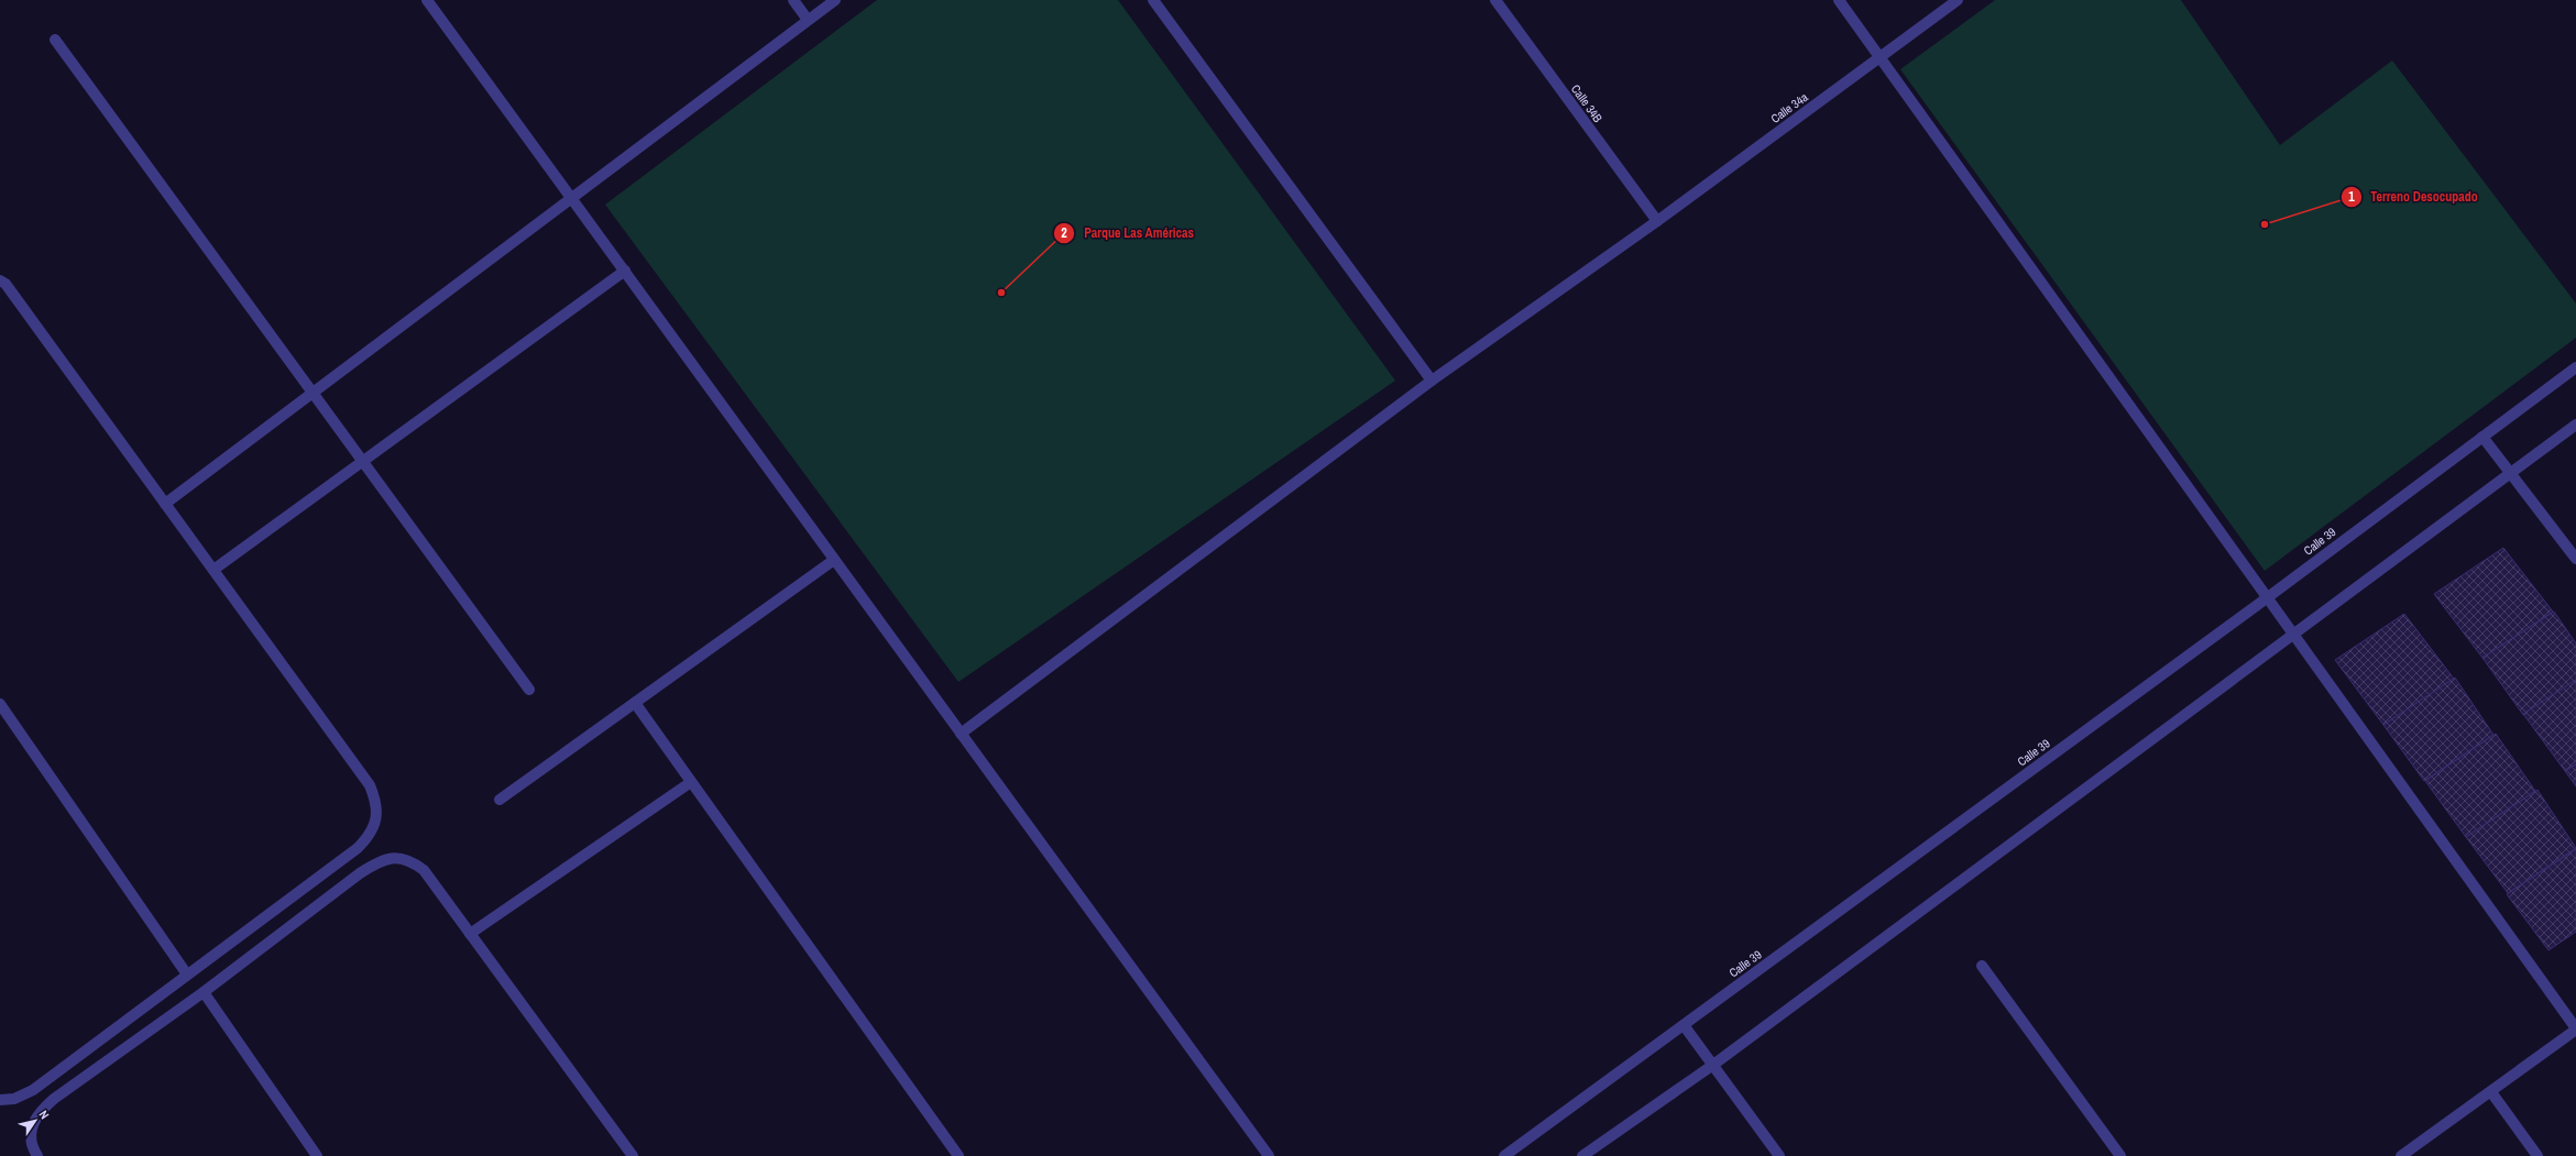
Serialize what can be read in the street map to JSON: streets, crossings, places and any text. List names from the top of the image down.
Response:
{
  "streets": {
    "street": ["Calle 34B", "Calle 34a", "Calle 39"]
  },
  "crossings": [
    ["Calle 34B", "Calle 34a"]
  ],
  "places": ["Terreno Desocupado", "Parque Las Américas"],
  "north": "top right"
}
